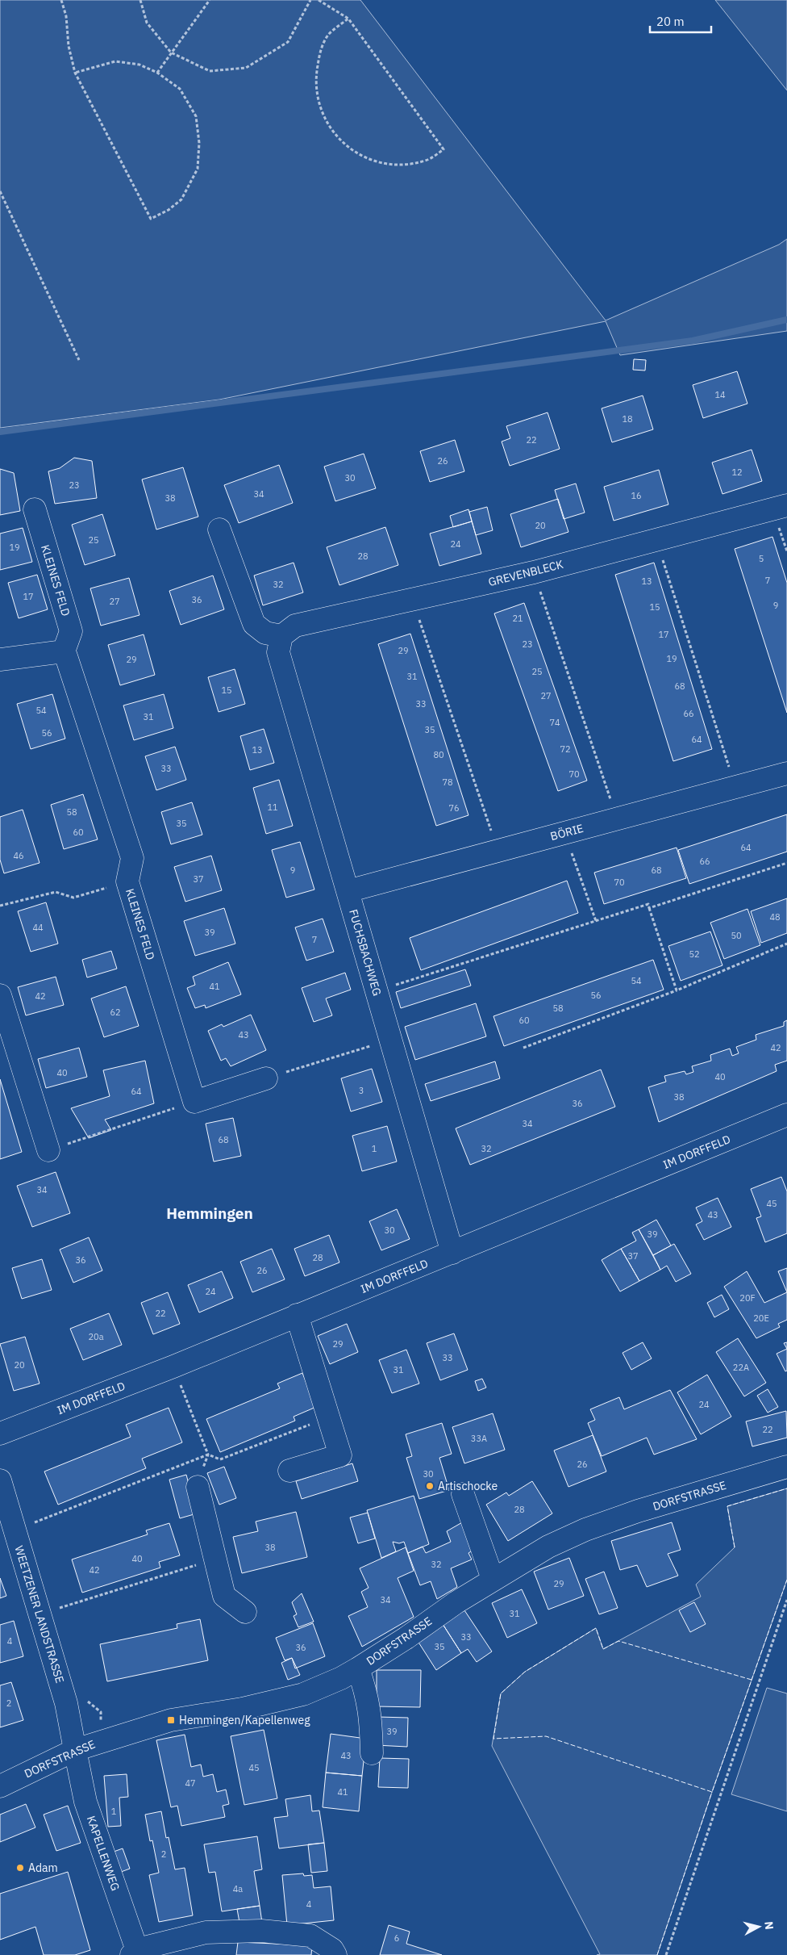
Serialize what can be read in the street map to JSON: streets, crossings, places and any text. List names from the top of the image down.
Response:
{
  "streets": {
    "street": [
      "GREVENBLECK",
      "KLEINES FELD",
      "BÖRIE",
      "FUCHSBACHWEG",
      "IM DORFFELD",
      "DORFSTRASSE",
      "WEETZENER LANDSTRASSE",
      "KAPELLENWEG"
    ]
  },
  "crossings": [
    ["GREVENBLECK", "FUCHSBACHWEG"],
    ["BÖRIE", "FUCHSBACHWEG"],
    ["FUCHSBACHWEG", "IM DORFFELD"],
    ["DORFSTRASSE", "WEETZENER LANDSTRASSE"],
    ["DORFSTRASSE", "KAPELLENWEG"],
    ["WEETZENER LANDSTRASSE", "KAPELLENWEG"]
  ],
  "districts": ["Hemmingen"],
  "places": {
    "other": ["Artischocke", "Adam"],
    "transit": ["Hemmingen/Kapellenweg"]
  },
  "house_numbers": [
    "14",
    "18",
    "22",
    "26",
    "12",
    "30",
    "23",
    "34",
    "16",
    "38",
    "20",
    "25",
    "24",
    "19",
    "28",
    "5",
    "7",
    "13",
    "32",
    "17",
    "36",
    "27",
    "9",
    "15",
    "21",
    "17",
    "23",
    "29",
    "19",
    "29",
    "25",
    "31",
    "68",
    "15",
    "27",
    "33",
    "54",
    "66",
    "31",
    "74",
    "35",
    "56",
    "64",
    "72",
    "13",
    "80",
    "33",
    "70",
    "78",
    "11",
    "76",
    "58",
    "35",
    "60",
    "64",
    "46",
    "66",
    "9",
    "68",
    "37",
    "70",
    "48",
    "44",
    "39",
    "50",
    "7",
    "52",
    "54",
    "41",
    "56",
    "42",
    "58",
    "62",
    "60",
    "43",
    "42",
    "40",
    "40",
    "3",
    "64",
    "38",
    "36",
    "34",
    "68",
    "1",
    "32",
    "34",
    "45",
    "43",
    "30",
    "39",
    "37",
    "28",
    "36",
    "26",
    "24",
    "20F",
    "22",
    "20E",
    "20a",
    "29",
    "33",
    "20",
    "22A",
    "31",
    "24",
    "22",
    "33A",
    "26",
    "30",
    "28",
    "38",
    "40",
    "32",
    "42",
    "29",
    "34",
    "31",
    "33",
    "4",
    "35",
    "36",
    "2",
    "39",
    "43",
    "45",
    "47",
    "41",
    "1",
    "2",
    "4a",
    "4",
    "6"
  ],
  "scale_bar": "20 m",
  "north": "right"
}
